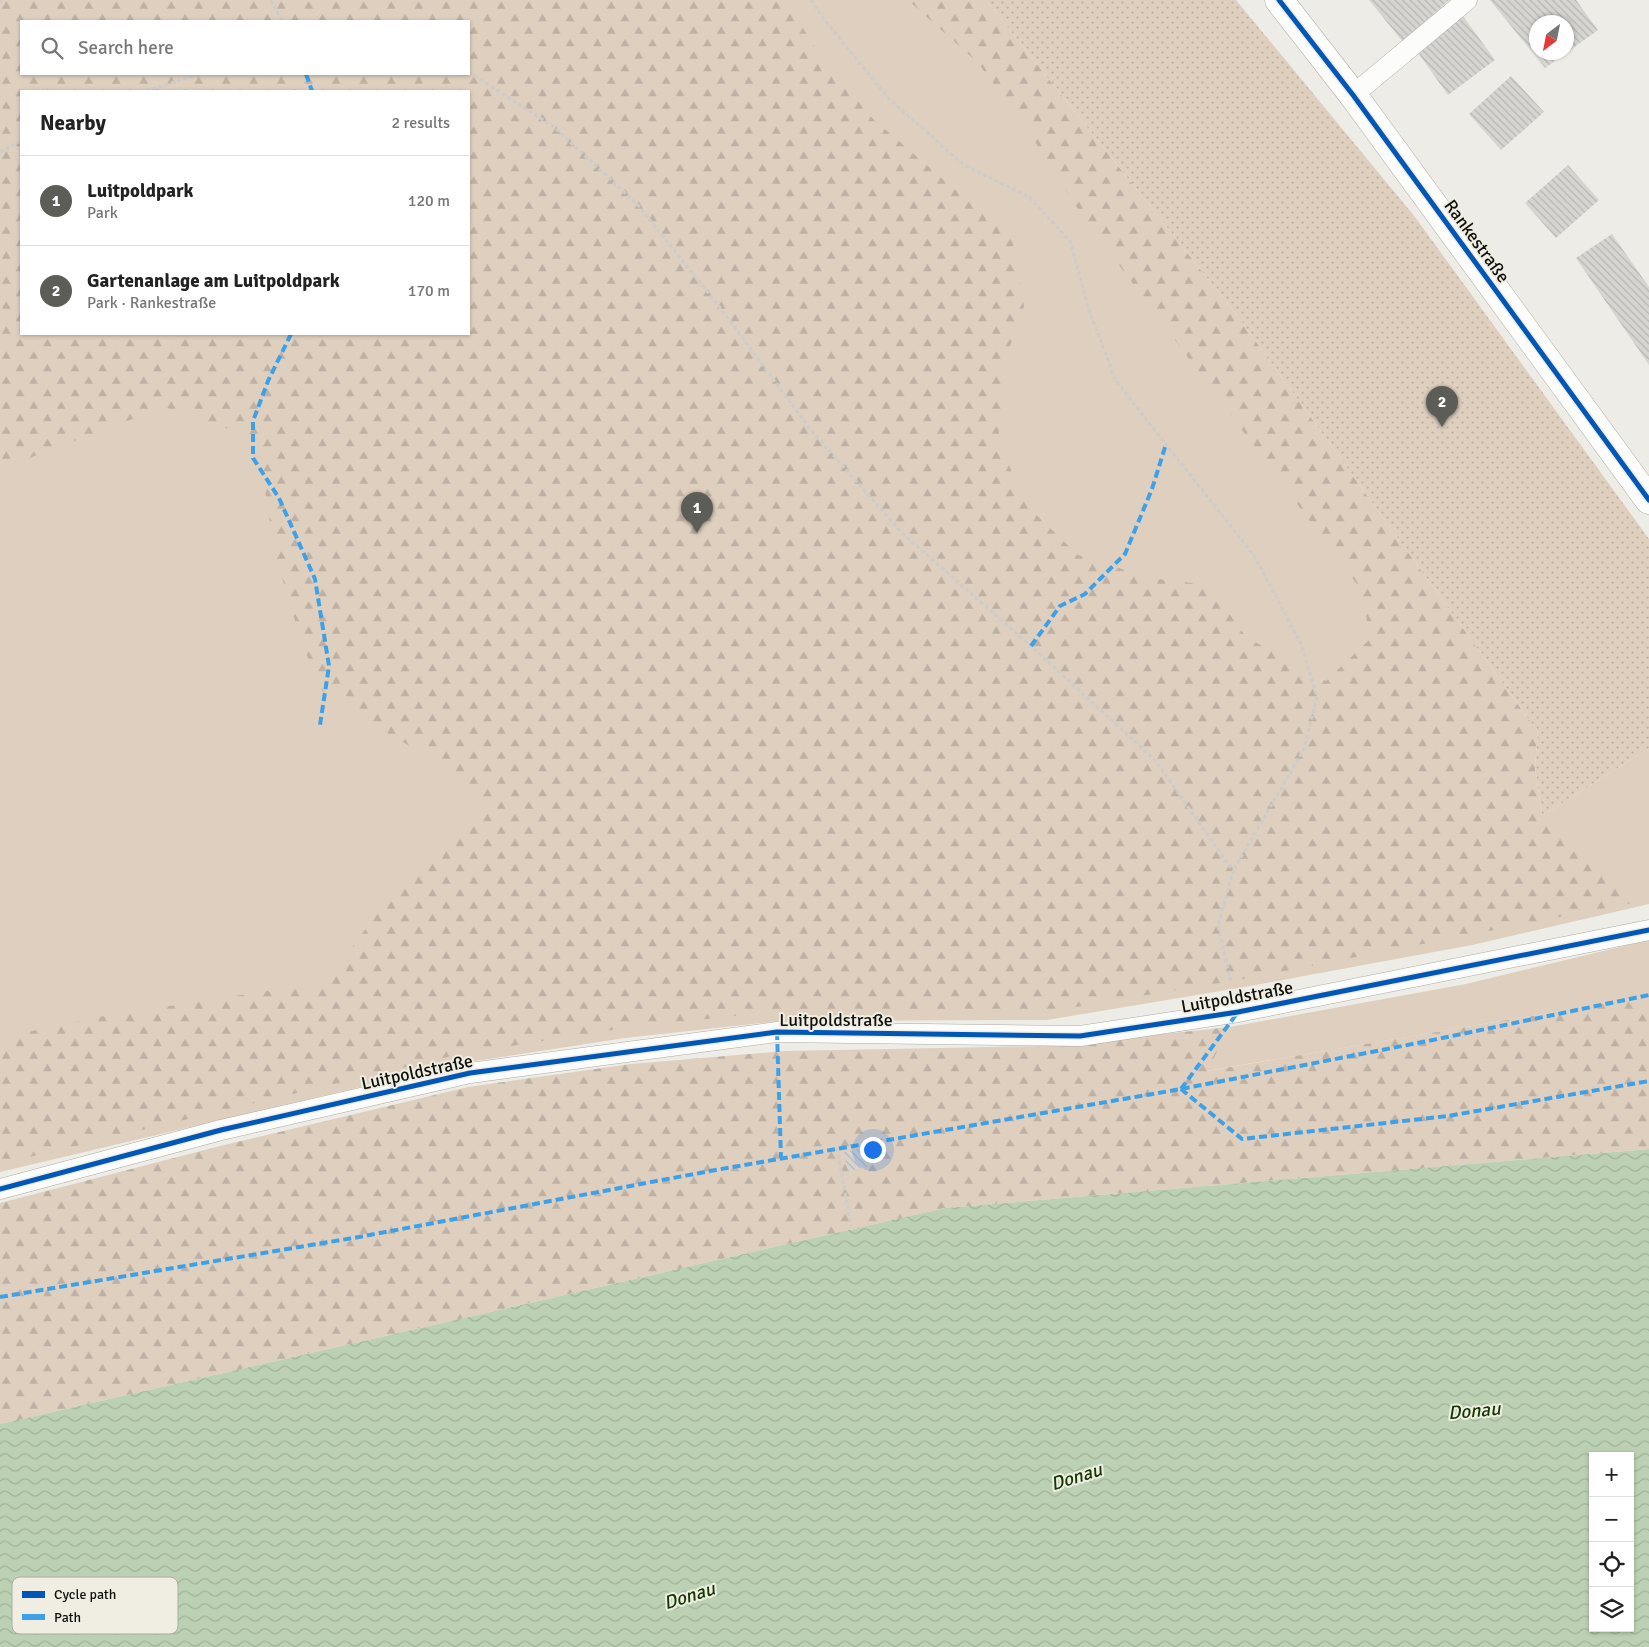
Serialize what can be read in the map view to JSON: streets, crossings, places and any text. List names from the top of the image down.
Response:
{
  "streets": {
    "street": ["Rankestraße"],
    "lane": ["Luitpoldstraße"]
  },
  "water": ["Donau"],
  "legend": ["Cycle path", "Path"],
  "north": "bottom left",
  "page": {
    "search": "Search here",
    "heading": ["Nearby", "2 results"],
    "list": [
      {
        "mark": "1",
        "name": "Luitpoldpark",
        "note": "Park",
        "value": "120 m"
      },
      {
        "mark": "2",
        "name": "Gartenanlage am Luitpoldpark",
        "note": "Park · Rankestraße",
        "value": "170 m"
      }
    ],
    "pins": ["2", "1"],
    "map_buttons": ["+", "−"]
  }
}
